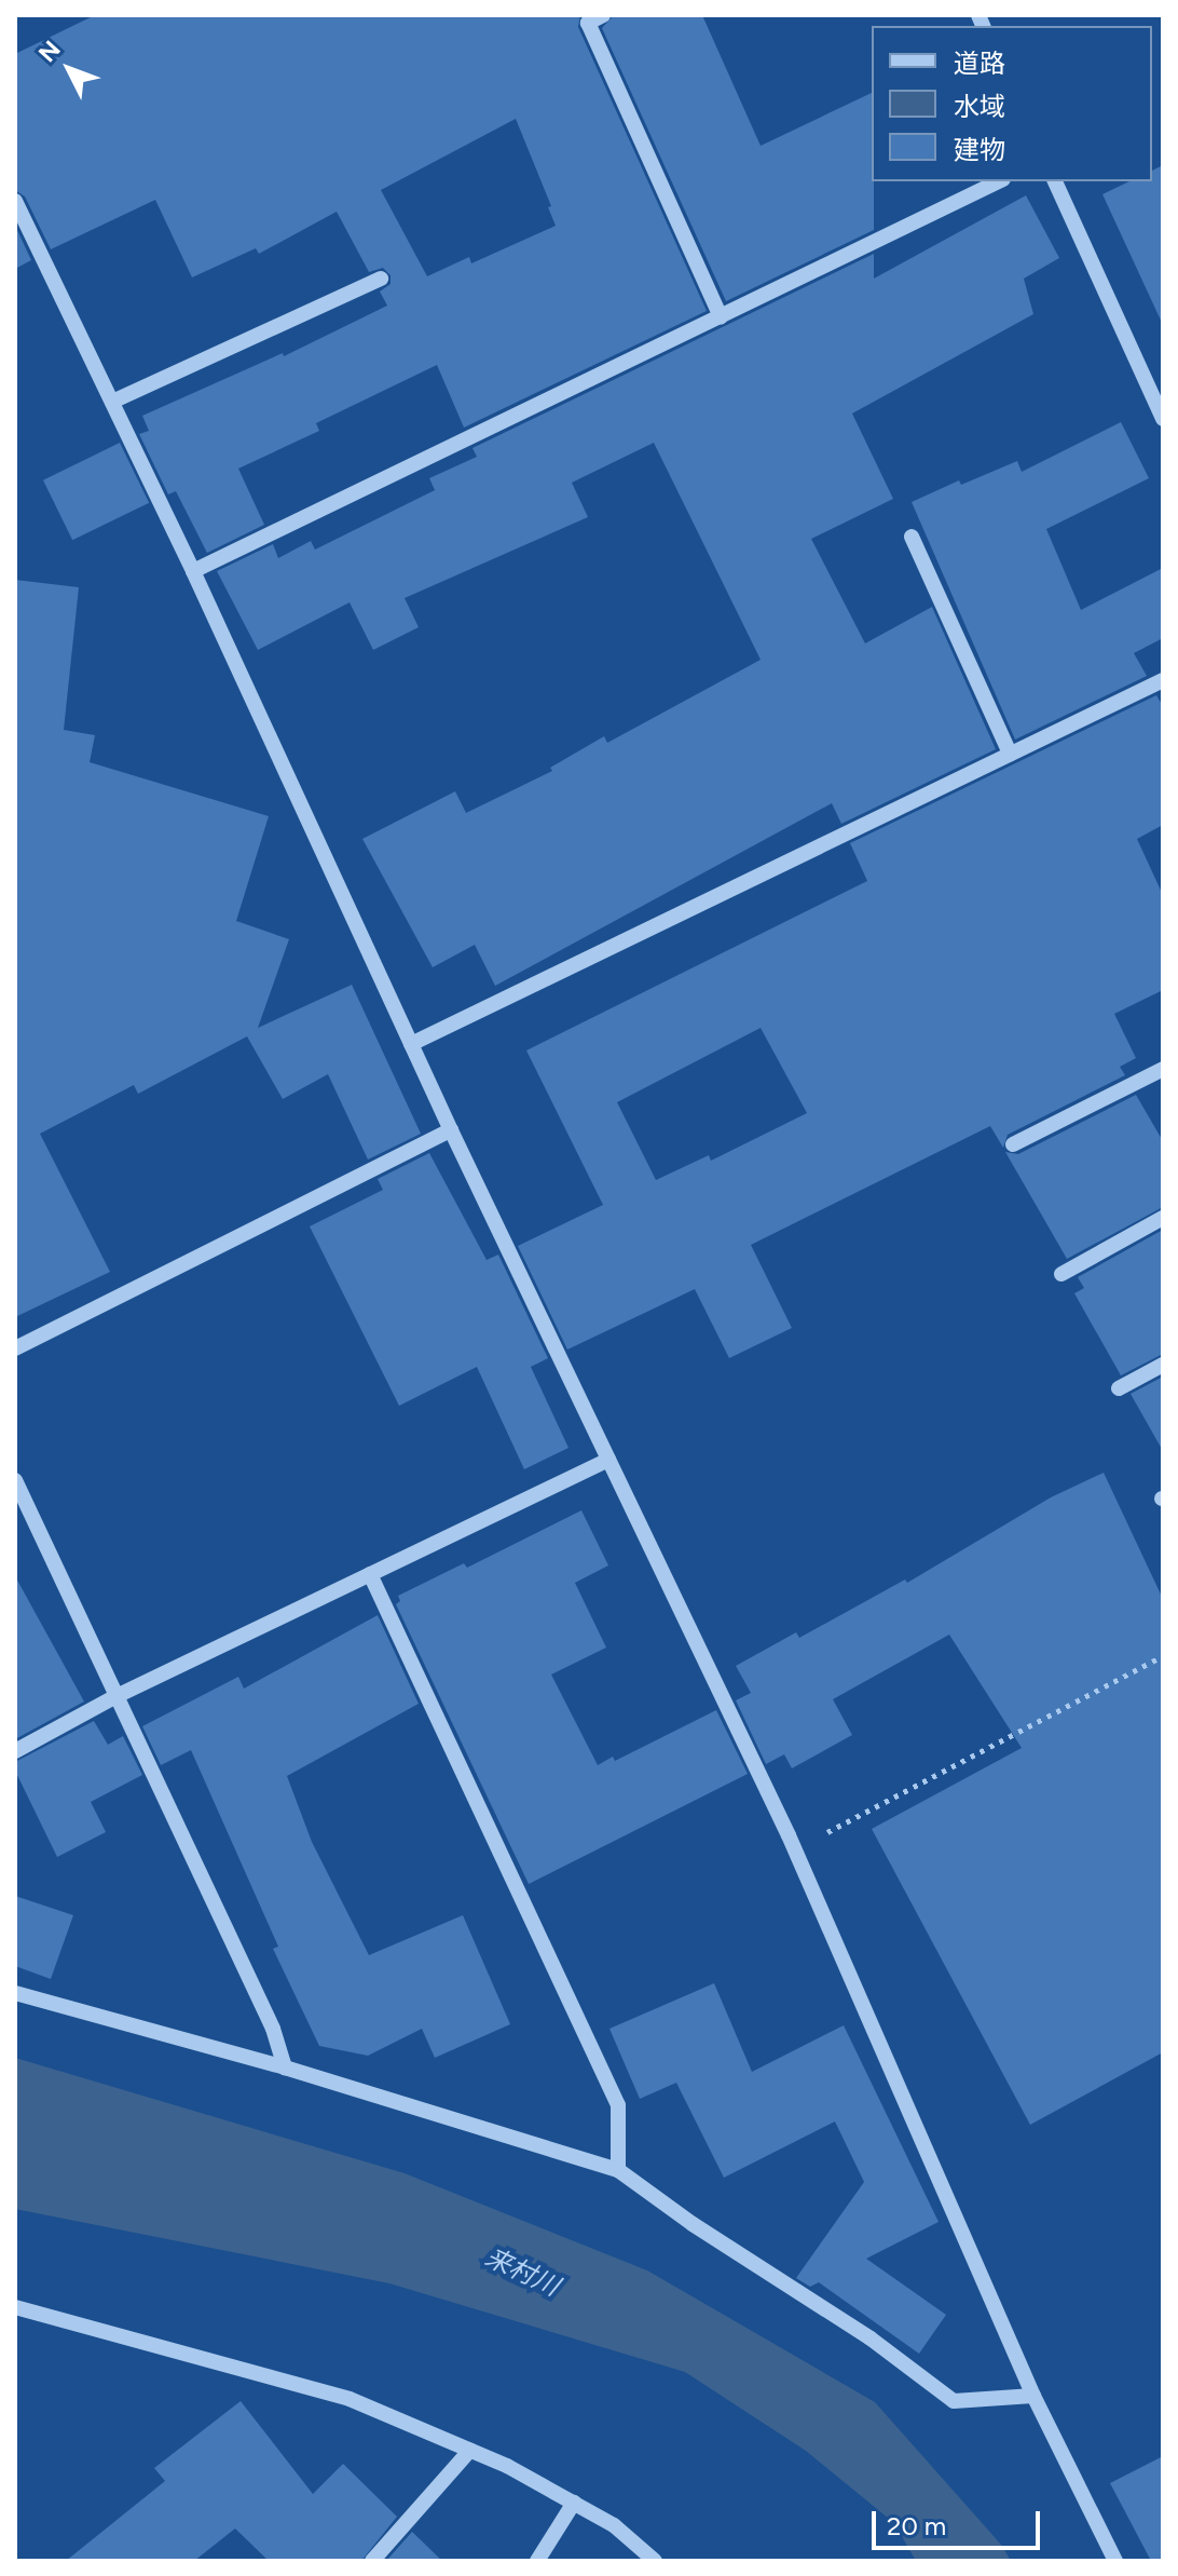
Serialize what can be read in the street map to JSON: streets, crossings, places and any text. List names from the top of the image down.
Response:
{
  "water": ["来村川"],
  "legend": ["道路", "水域", "建物"],
  "scale_bar": "20 m",
  "north": "top left"
}
